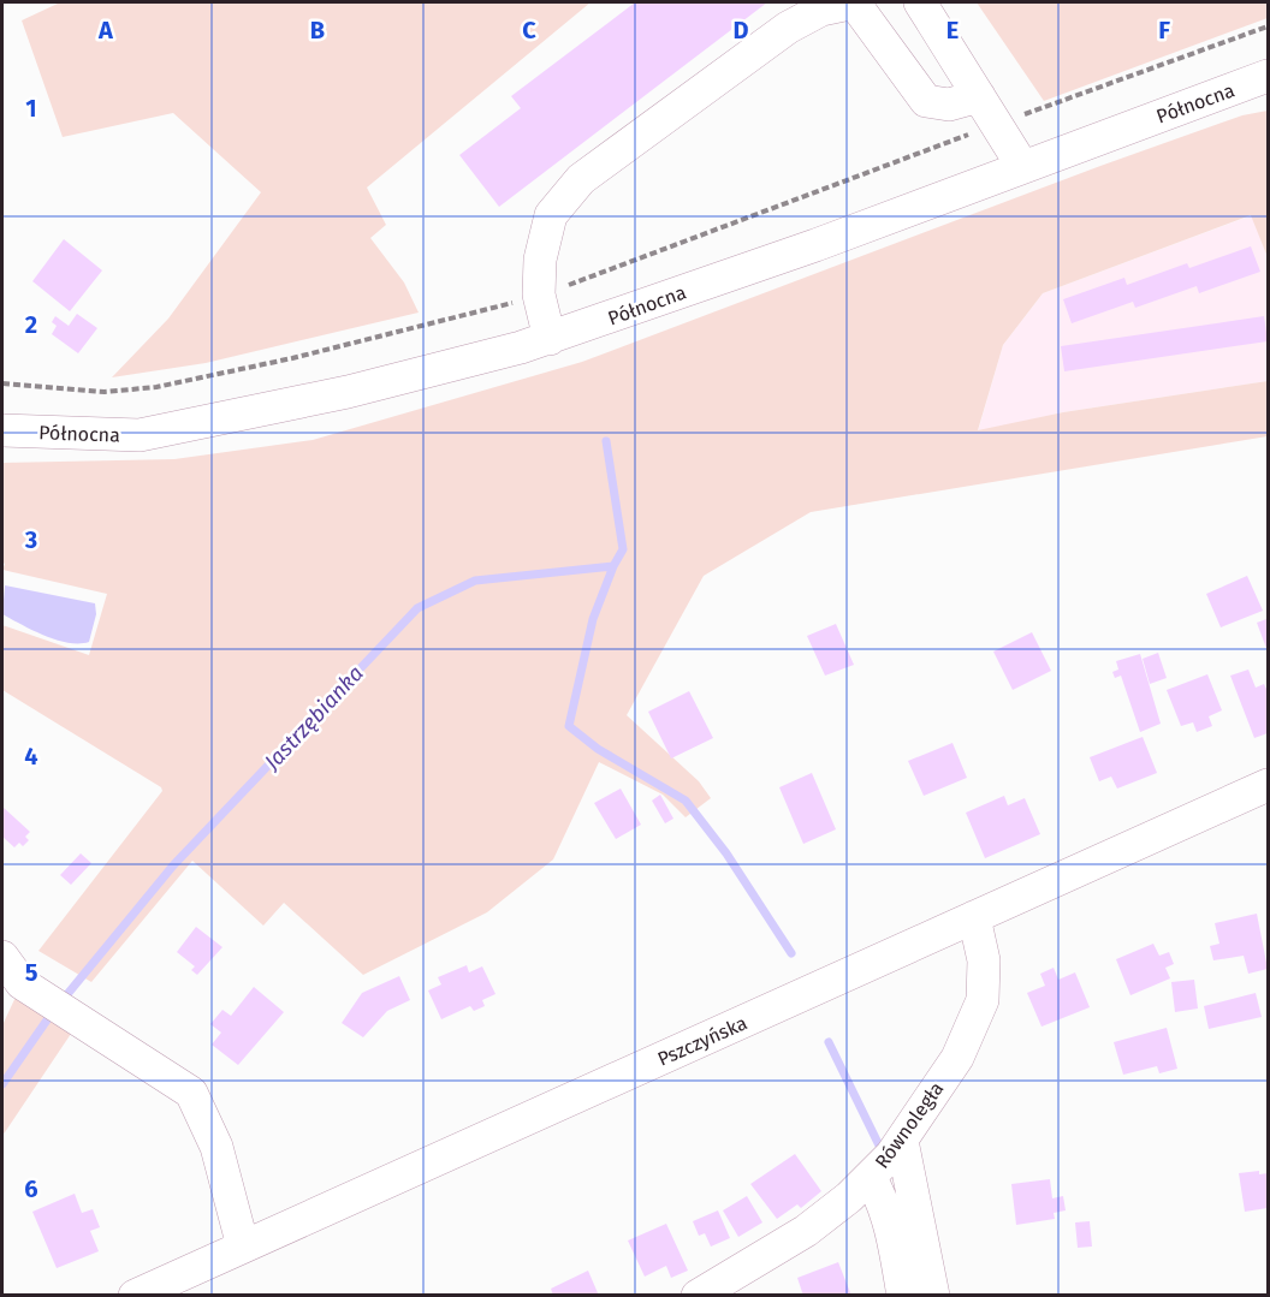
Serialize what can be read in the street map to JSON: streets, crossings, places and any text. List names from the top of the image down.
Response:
{
  "streets": {
    "street": ["Północna", "Pszczyńska", "Równoległa"]
  },
  "crossings": [
    ["Pszczyńska", "Równoległa"]
  ],
  "water": ["Jastrzębianka"],
  "grid": {
    "columns": [
      "A",
      "B",
      "C",
      "D",
      "E",
      "F"
    ],
    "rows": [
      "1",
      "2",
      "3",
      "4",
      "5",
      "6"
    ]
  }
}
